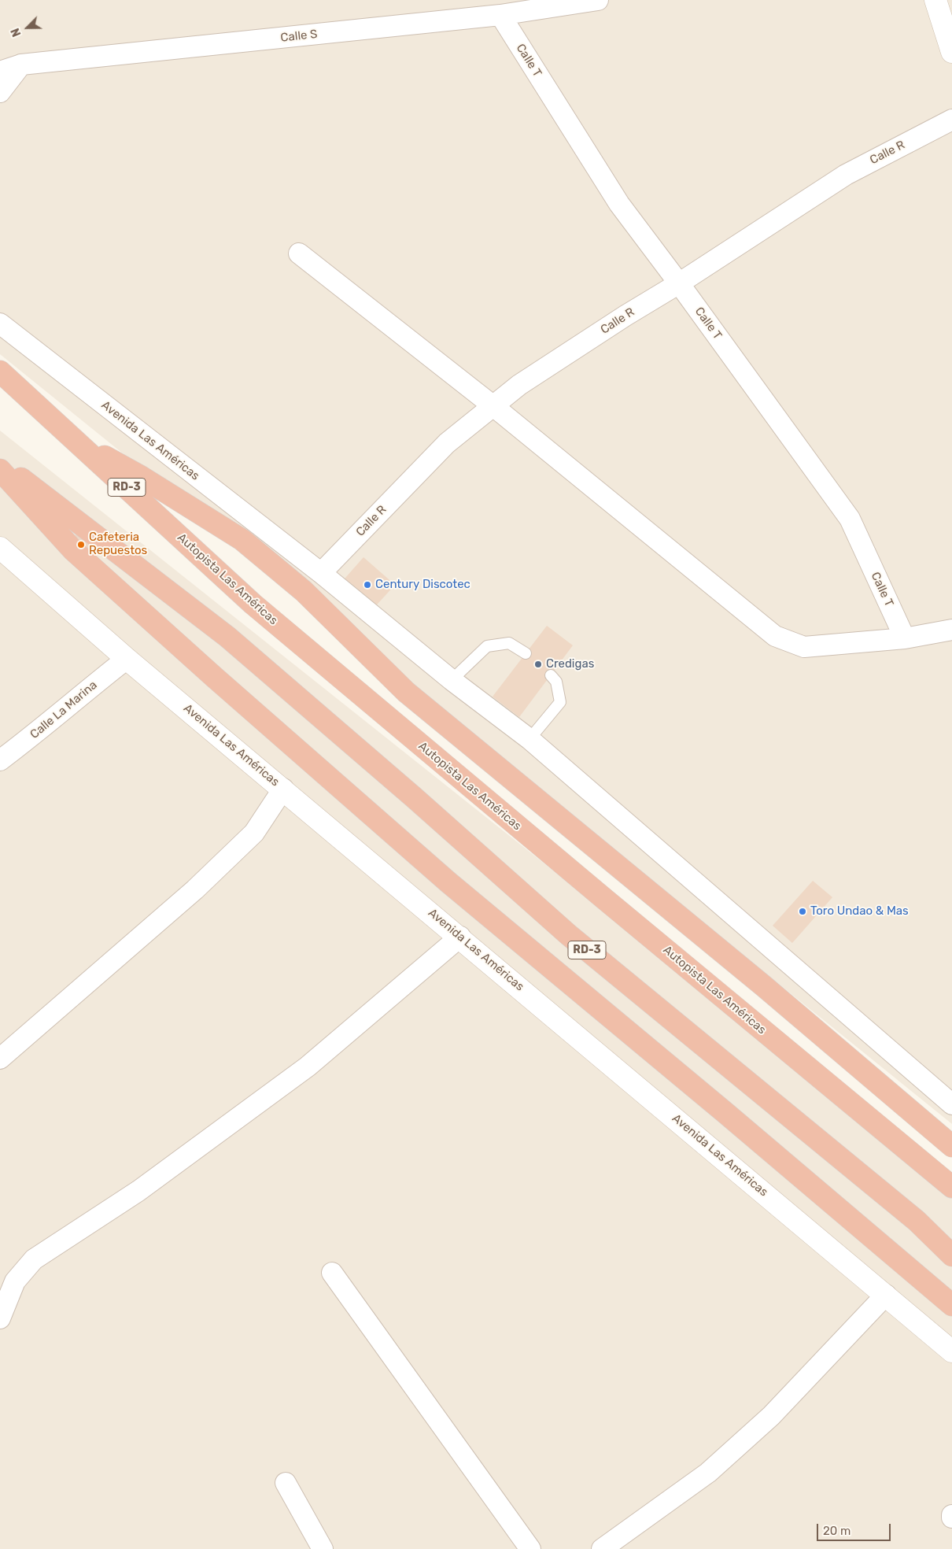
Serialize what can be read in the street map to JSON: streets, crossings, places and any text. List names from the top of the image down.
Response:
{
  "streets": {
    "highway": ["RD-3", "Autopista Las Américas"],
    "street": [
      "Calle S",
      "Calle T",
      "Calle R",
      "Avenida Las Américas",
      "Calle La Marina"
    ]
  },
  "crossings": [
    ["Calle S", "Calle T"],
    ["Calle T", "Calle R"],
    ["Calle R", "Avenida Las Américas"],
    ["Avenida Las Américas", "Calle La Marina"]
  ],
  "places": [
    "Cafeteria Repuestos",
    "Century Discotec",
    "Credigas",
    "Toro Undao & Mas"
  ],
  "scale_bar": "20 m",
  "north": "bottom left"
}
